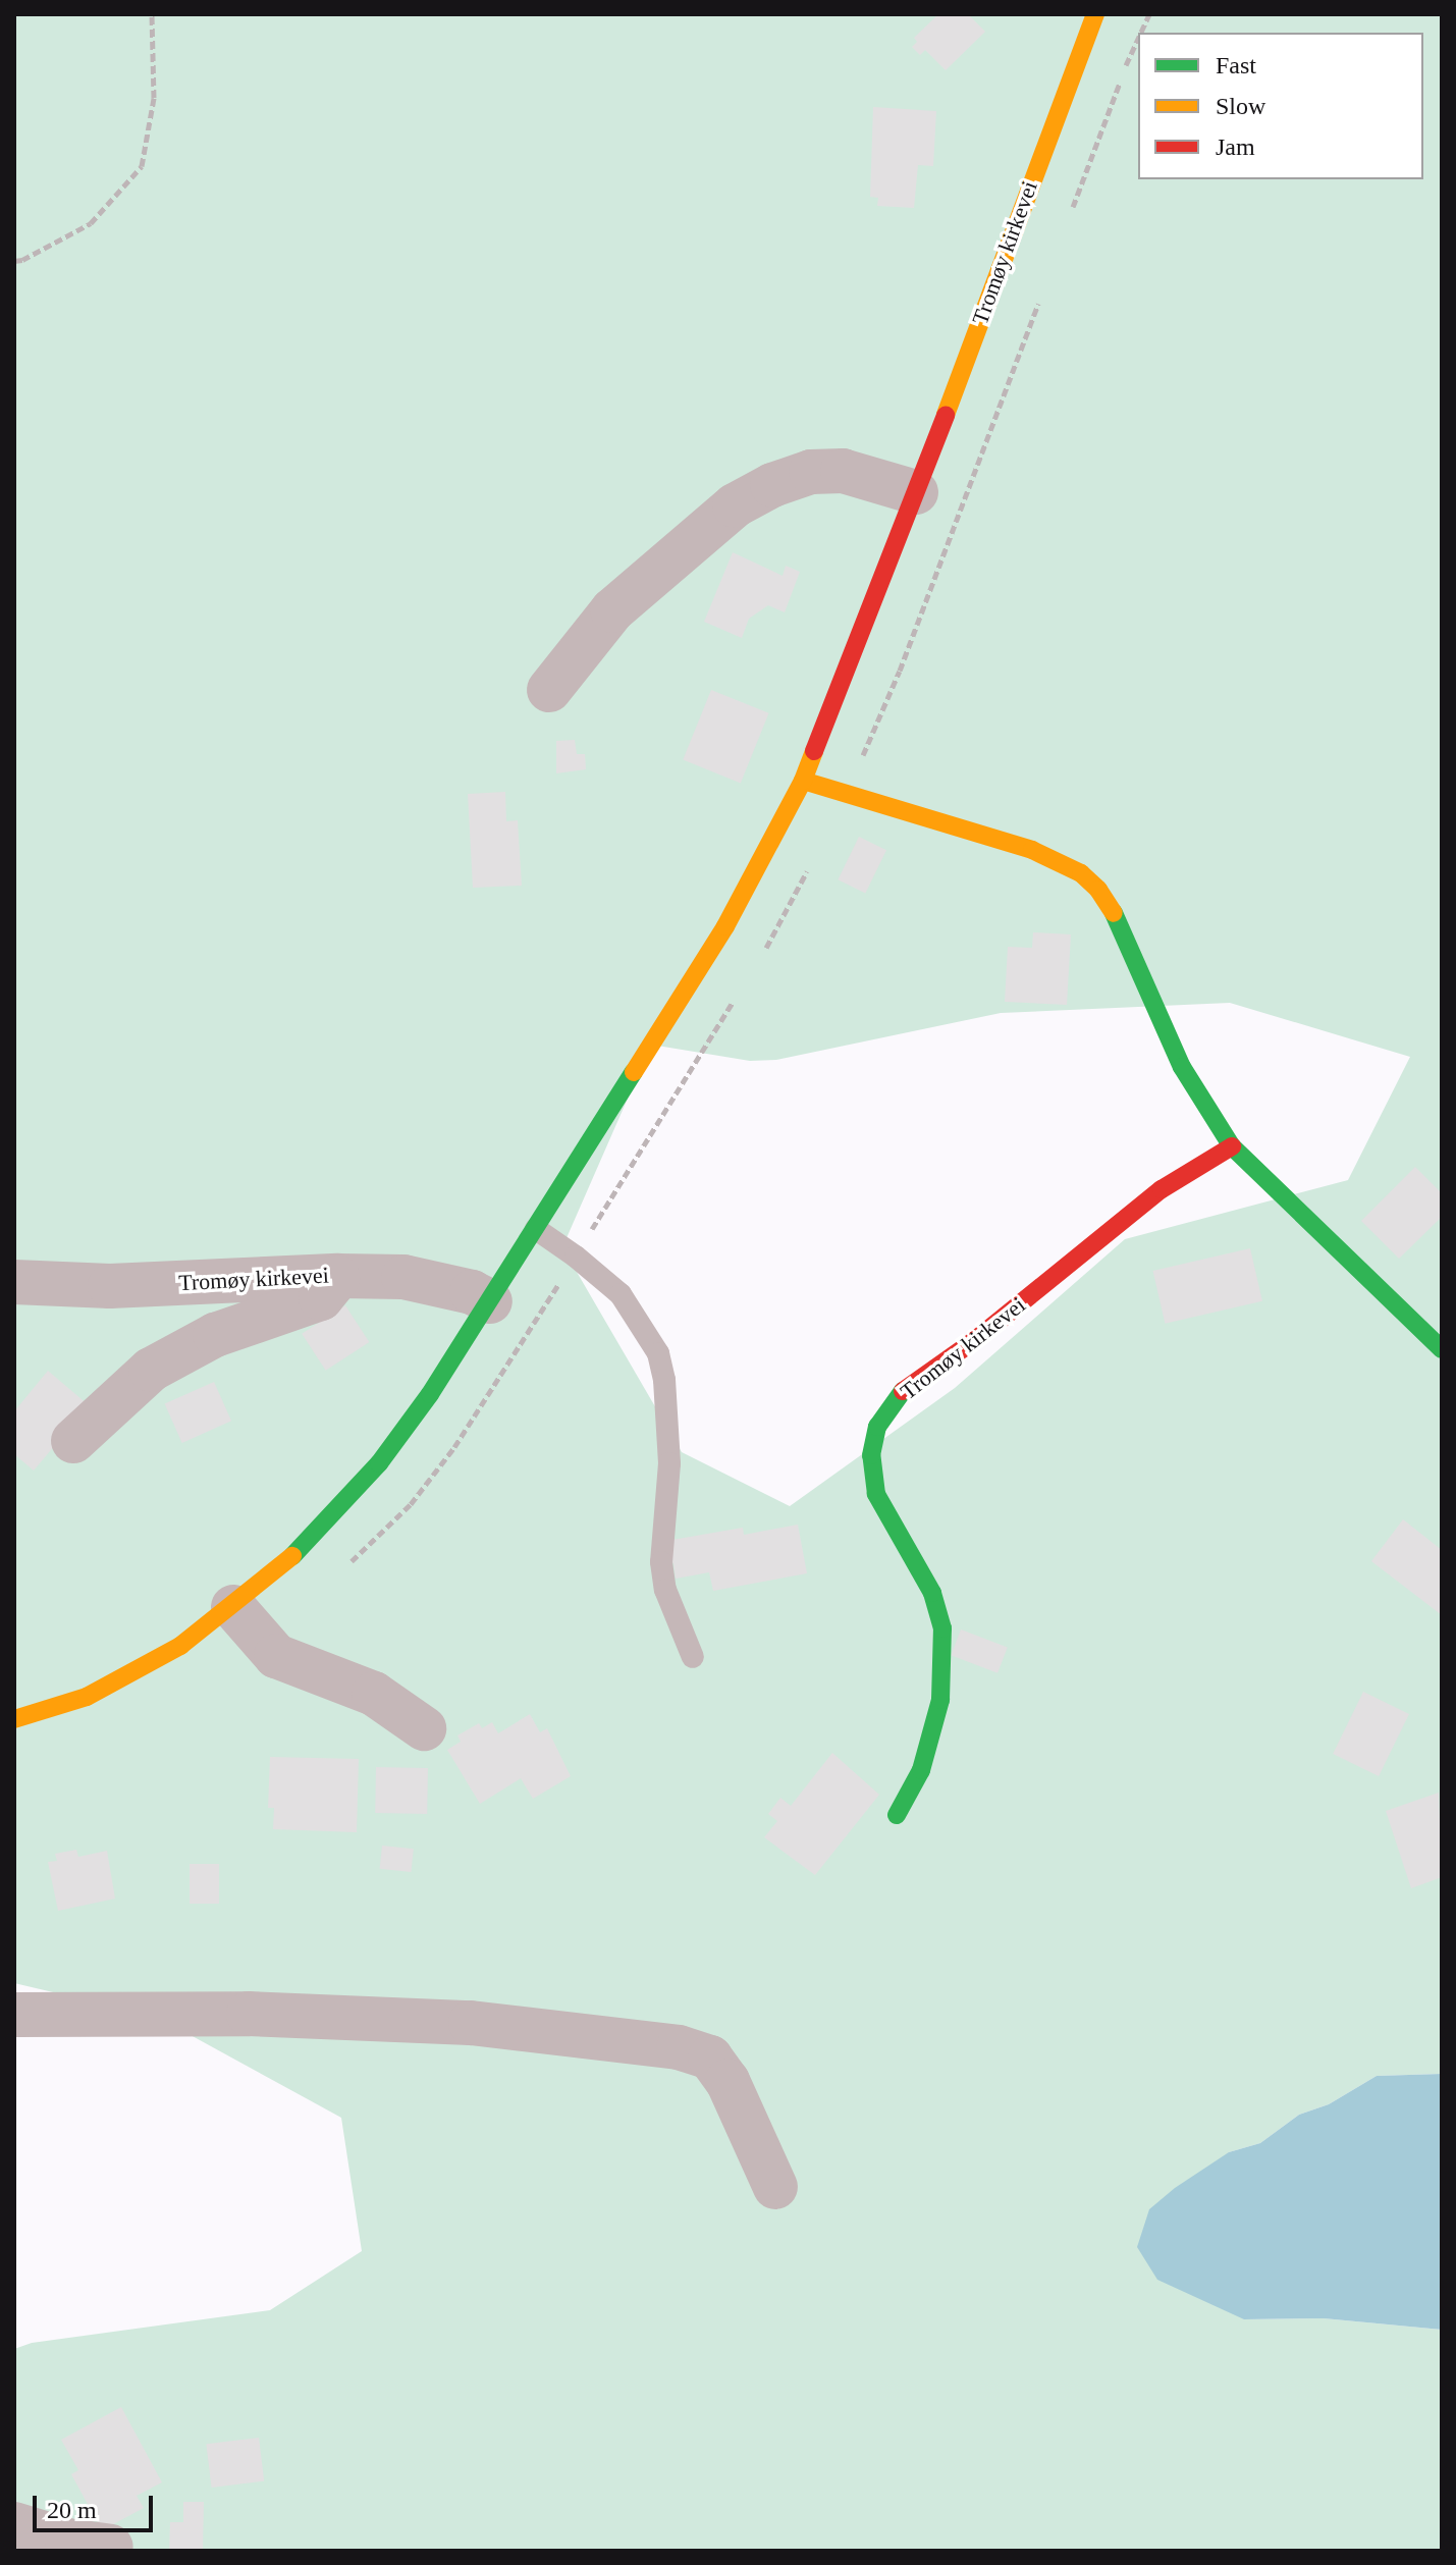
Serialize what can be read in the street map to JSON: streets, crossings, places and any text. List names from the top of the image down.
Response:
{
  "streets": {
    "main road": ["Tromøy kirkevei"]
  },
  "legend": ["Fast", "Slow", "Jam"],
  "scale_bar": "20 m"
}
